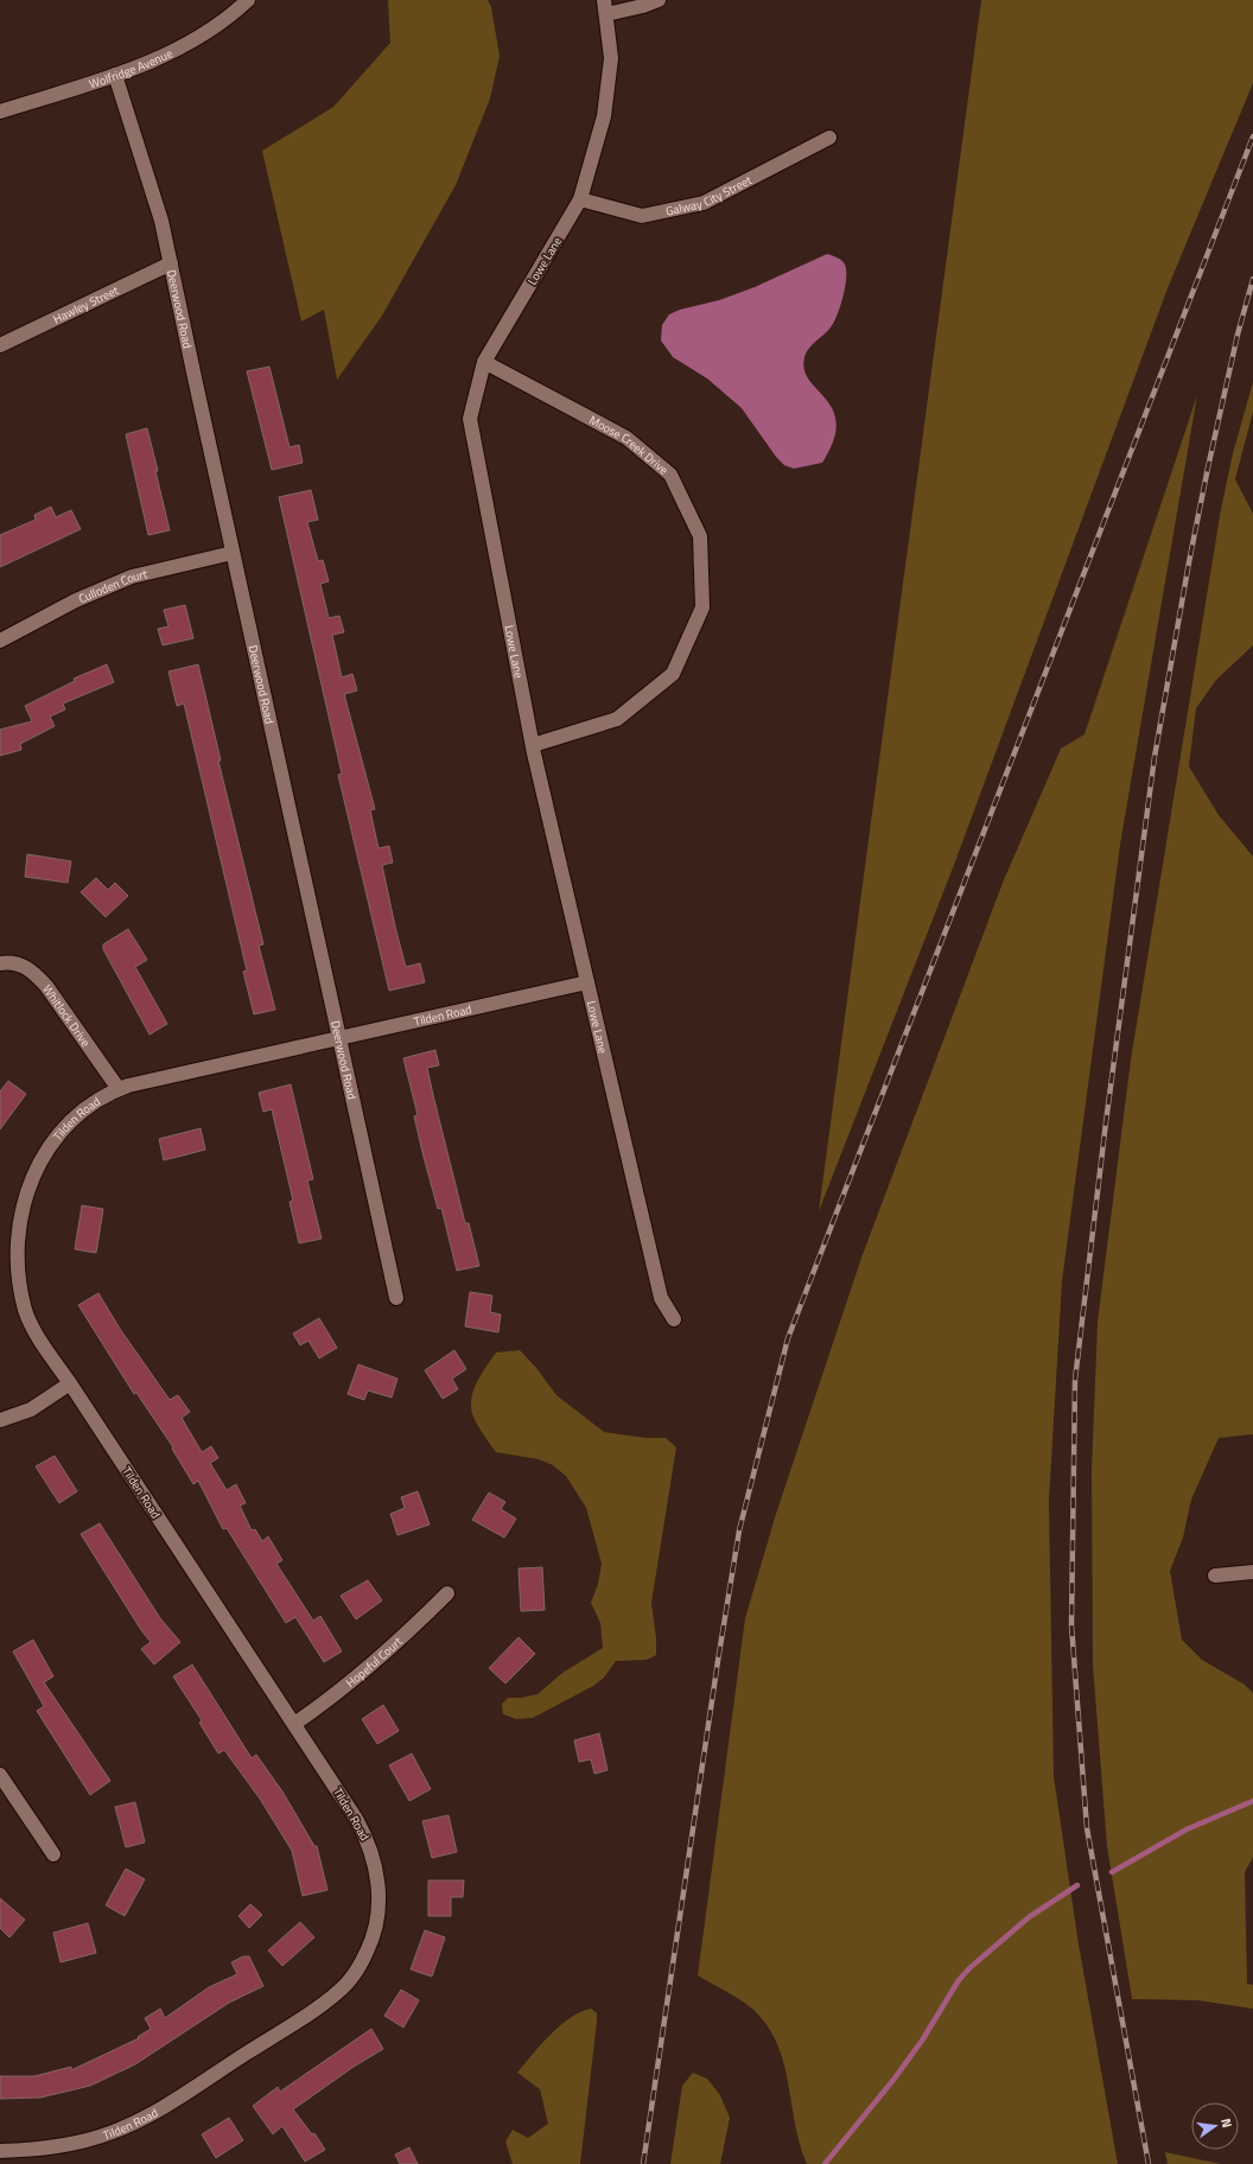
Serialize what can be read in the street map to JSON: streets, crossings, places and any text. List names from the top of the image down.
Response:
{
  "streets": {
    "street": [
      "Wolfridge Avenue",
      "Galway City Street",
      "Lowe Lane",
      "Hawley Street",
      "Deerwood Road",
      "Moose Creek Drive",
      "Culloden Court",
      "Tilden Road",
      "Whitlock Drive",
      "Hopeful Court"
    ]
  },
  "crossings": [
    ["Wolfridge Avenue", "Deerwood Road"],
    ["Galway City Street", "Lowe Lane"],
    ["Lowe Lane", "Moose Creek Drive"],
    ["Lowe Lane", "Tilden Road"],
    ["Hawley Street", "Deerwood Road"],
    ["Deerwood Road", "Culloden Court"],
    ["Deerwood Road", "Tilden Road"],
    ["Tilden Road", "Whitlock Drive"],
    ["Tilden Road", "Hopeful Court"]
  ],
  "north": "right"
}
